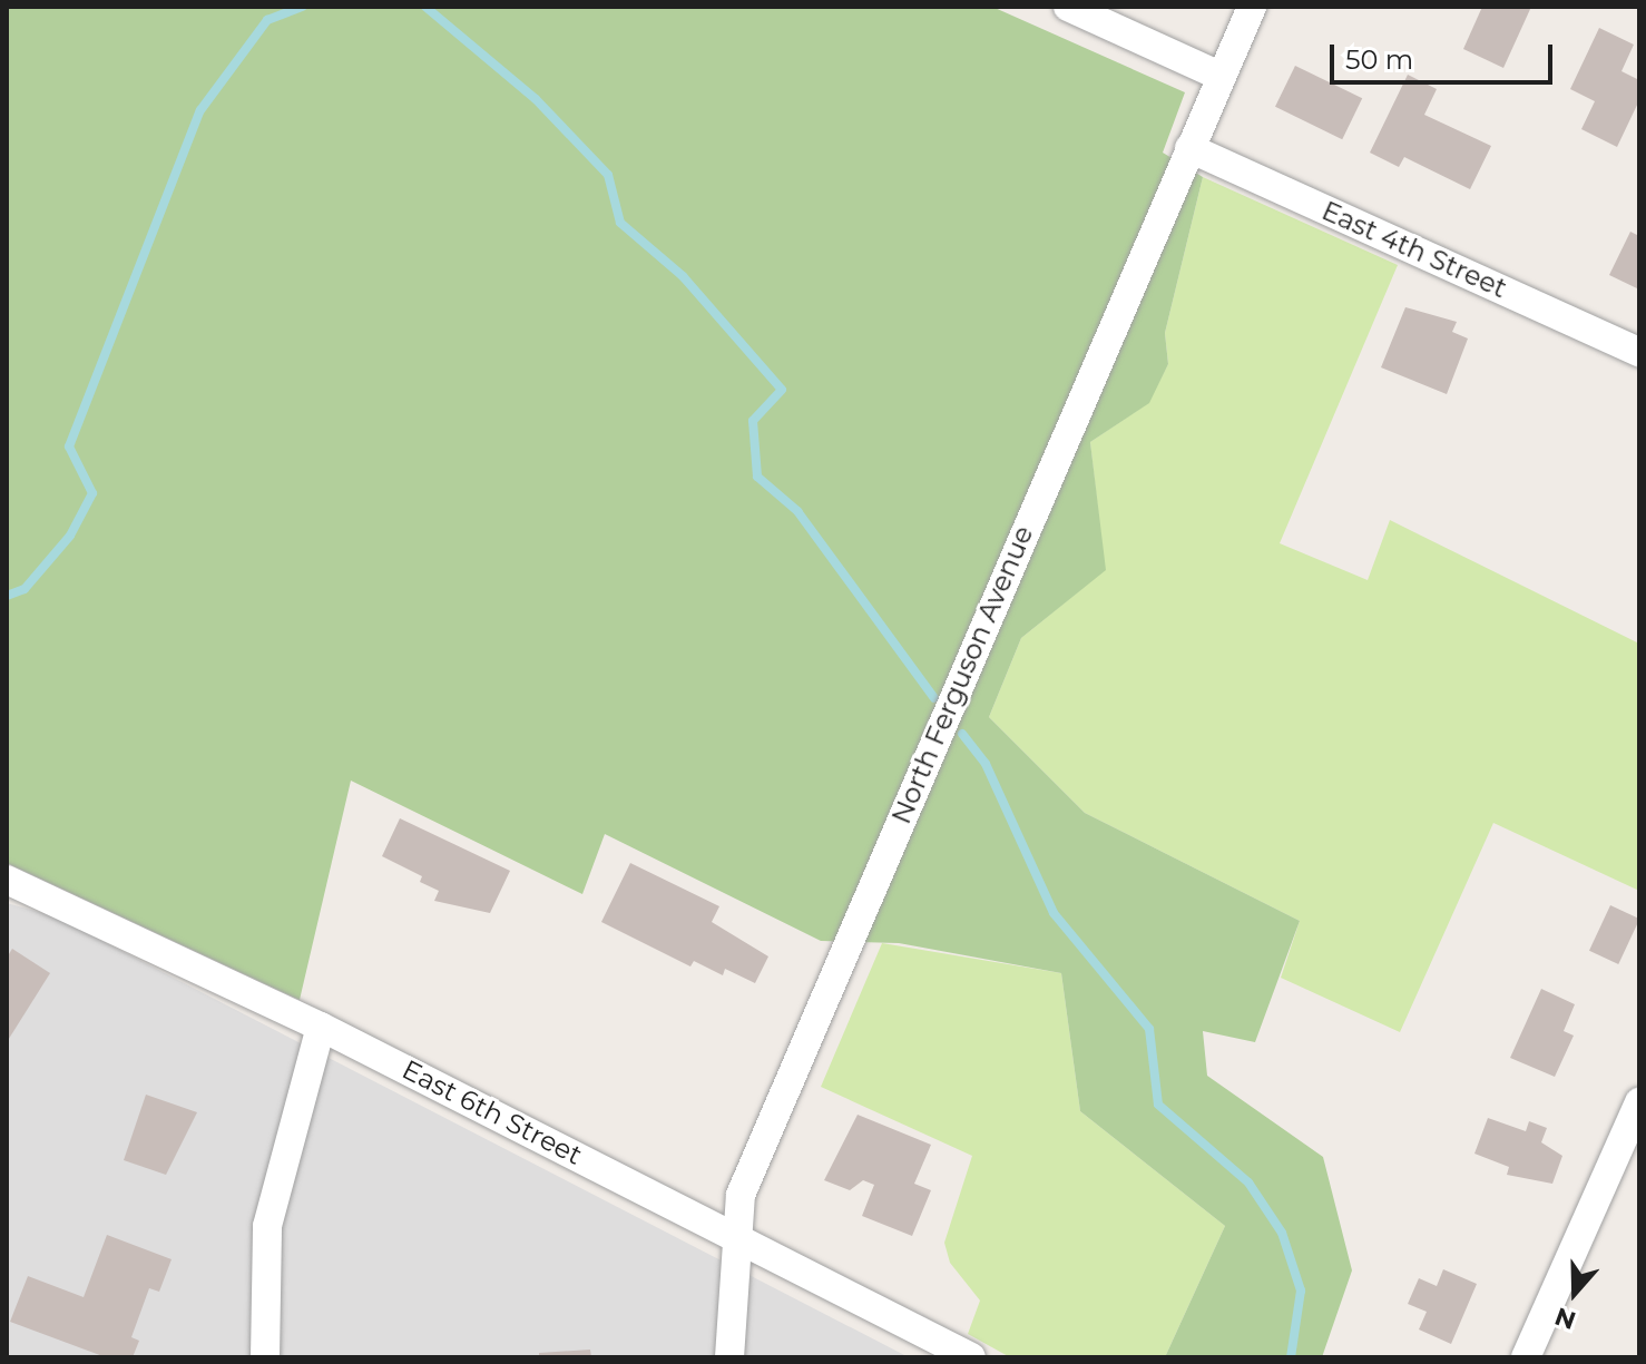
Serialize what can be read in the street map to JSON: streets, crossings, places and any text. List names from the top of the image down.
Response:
{
  "streets": {
    "street": ["East 4th Street", "North Ferguson Avenue", "East 6th Street"]
  },
  "crossings": [
    ["East 4th Street", "North Ferguson Avenue"],
    ["North Ferguson Avenue", "East 6th Street"]
  ],
  "scale_bar": "50 m",
  "north": "bottom"
}
